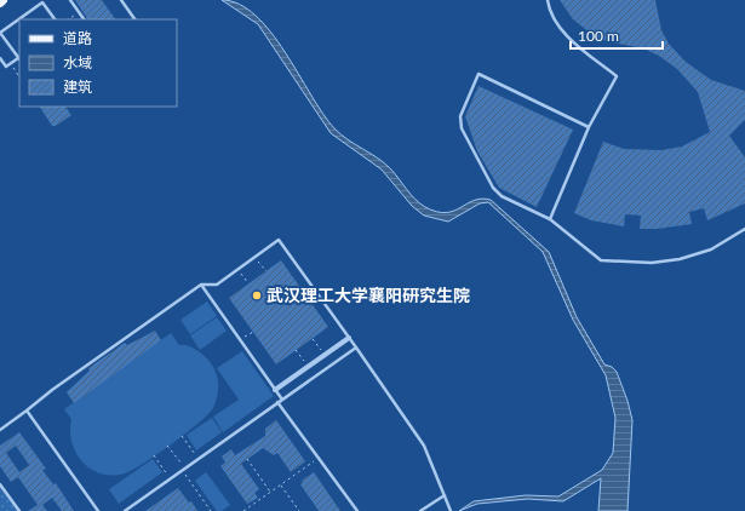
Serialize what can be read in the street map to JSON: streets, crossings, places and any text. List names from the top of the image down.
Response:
{
  "places": ["武汉理工大学襄阳研究生院"],
  "legend": ["道路", "水域", "建筑"],
  "scale_bar": "100 m"
}
